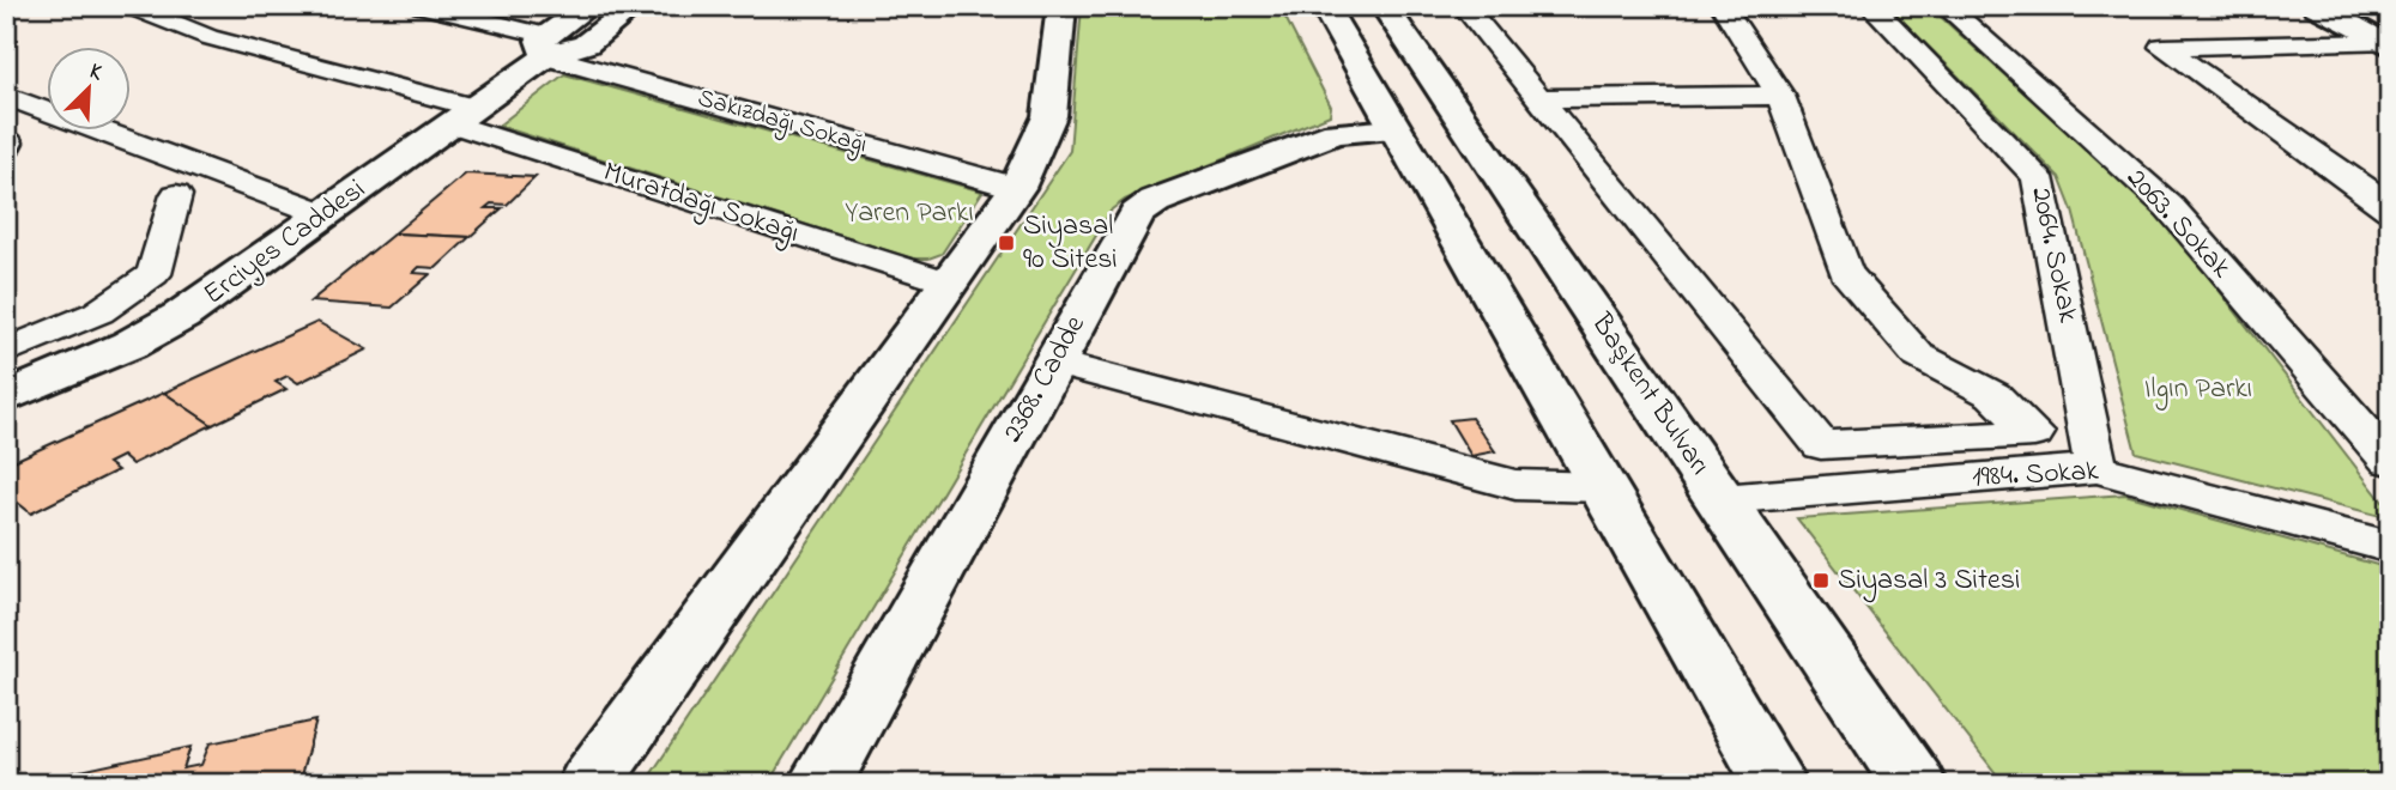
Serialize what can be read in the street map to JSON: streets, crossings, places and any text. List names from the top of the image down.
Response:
{
  "streets": {
    "street": [
      "Sakızdağı Sokağı",
      "Muratdağı Sokağı",
      "2063. Sokak",
      "Erciyes Caddesi",
      "2064. Sokak",
      "2368. Cadde",
      "Başkent Bulvarı",
      "1984. Sokak"
    ]
  },
  "crossings": [
    ["Sakızdağı Sokağı", "Erciyes Caddesi"],
    ["Muratdağı Sokağı", "Erciyes Caddesi"],
    ["2064. Sokak", "1984. Sokak"],
    ["Başkent Bulvarı", "1984. Sokak"]
  ],
  "parks": ["Yaren Parkı", "Ilgın Parkı"],
  "places": {
    "transit": ["Siyasal 90 Sitesi", "Siyasal 3 Sitesi"]
  },
  "north": "top right"
}
